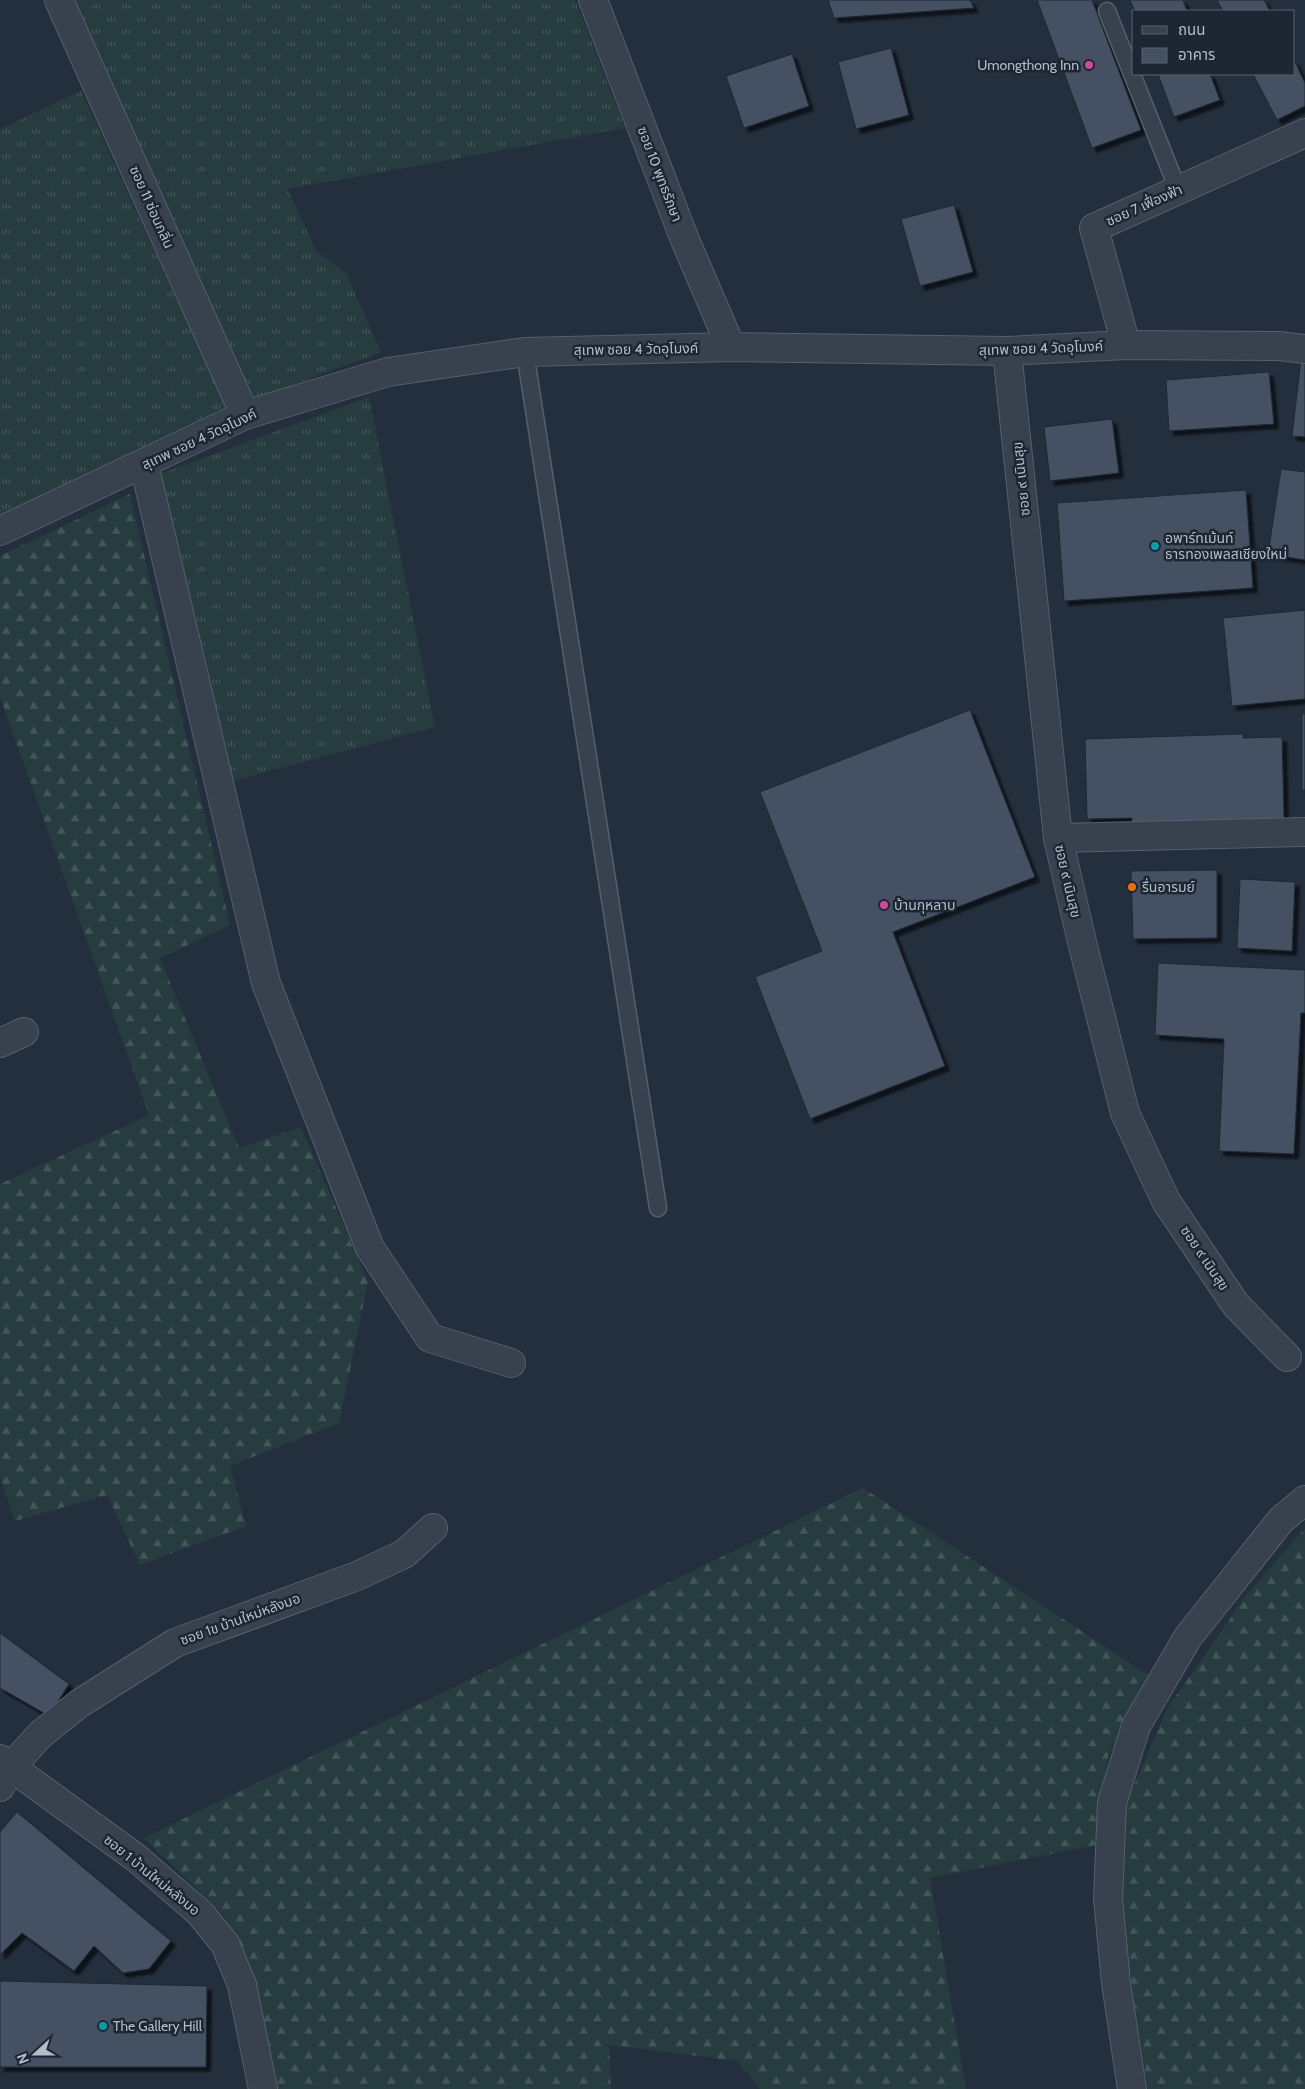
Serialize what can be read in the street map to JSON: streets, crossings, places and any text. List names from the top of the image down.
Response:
{
  "streets": {
    "street": [
      "ซอย 10 พุทธรักษา",
      "ซอย 7 เฟื่องฟ้า",
      "ซอย 11 ซ่อนกลิ่น",
      "สุเทพ ซอย 4 วัดอุโมงค์",
      "ซอย ๙ เนินสุข",
      "ซอย 1ข บ้านใหม่หลังมอ",
      "ซอย 1 บ้านใหม่หลังมอ"
    ]
  },
  "crossings": [
    ["ซอย 10 พุทธรักษา", "สุเทพ ซอย 4 วัดอุโมงค์"],
    ["ซอย 7 เฟื่องฟ้า", "สุเทพ ซอย 4 วัดอุโมงค์"],
    ["ซอย 11 ซ่อนกลิ่น", "สุเทพ ซอย 4 วัดอุโมงค์"],
    ["สุเทพ ซอย 4 วัดอุโมงค์", "ซอย ๙ เนินสุข"],
    ["ซอย 1ข บ้านใหม่หลังมอ", "ซอย 1 บ้านใหม่หลังมอ"]
  ],
  "places": [
    "Umongthong Inn",
    "อพาร์ทเม้นท์ ธารทองเพลสเชียงใหม่",
    "รื่นอารมย์",
    "บ้านกุหลาบ",
    "The Gallery Hill"
  ],
  "legend": ["ถนน", "อาคาร"],
  "north": "left"
}
